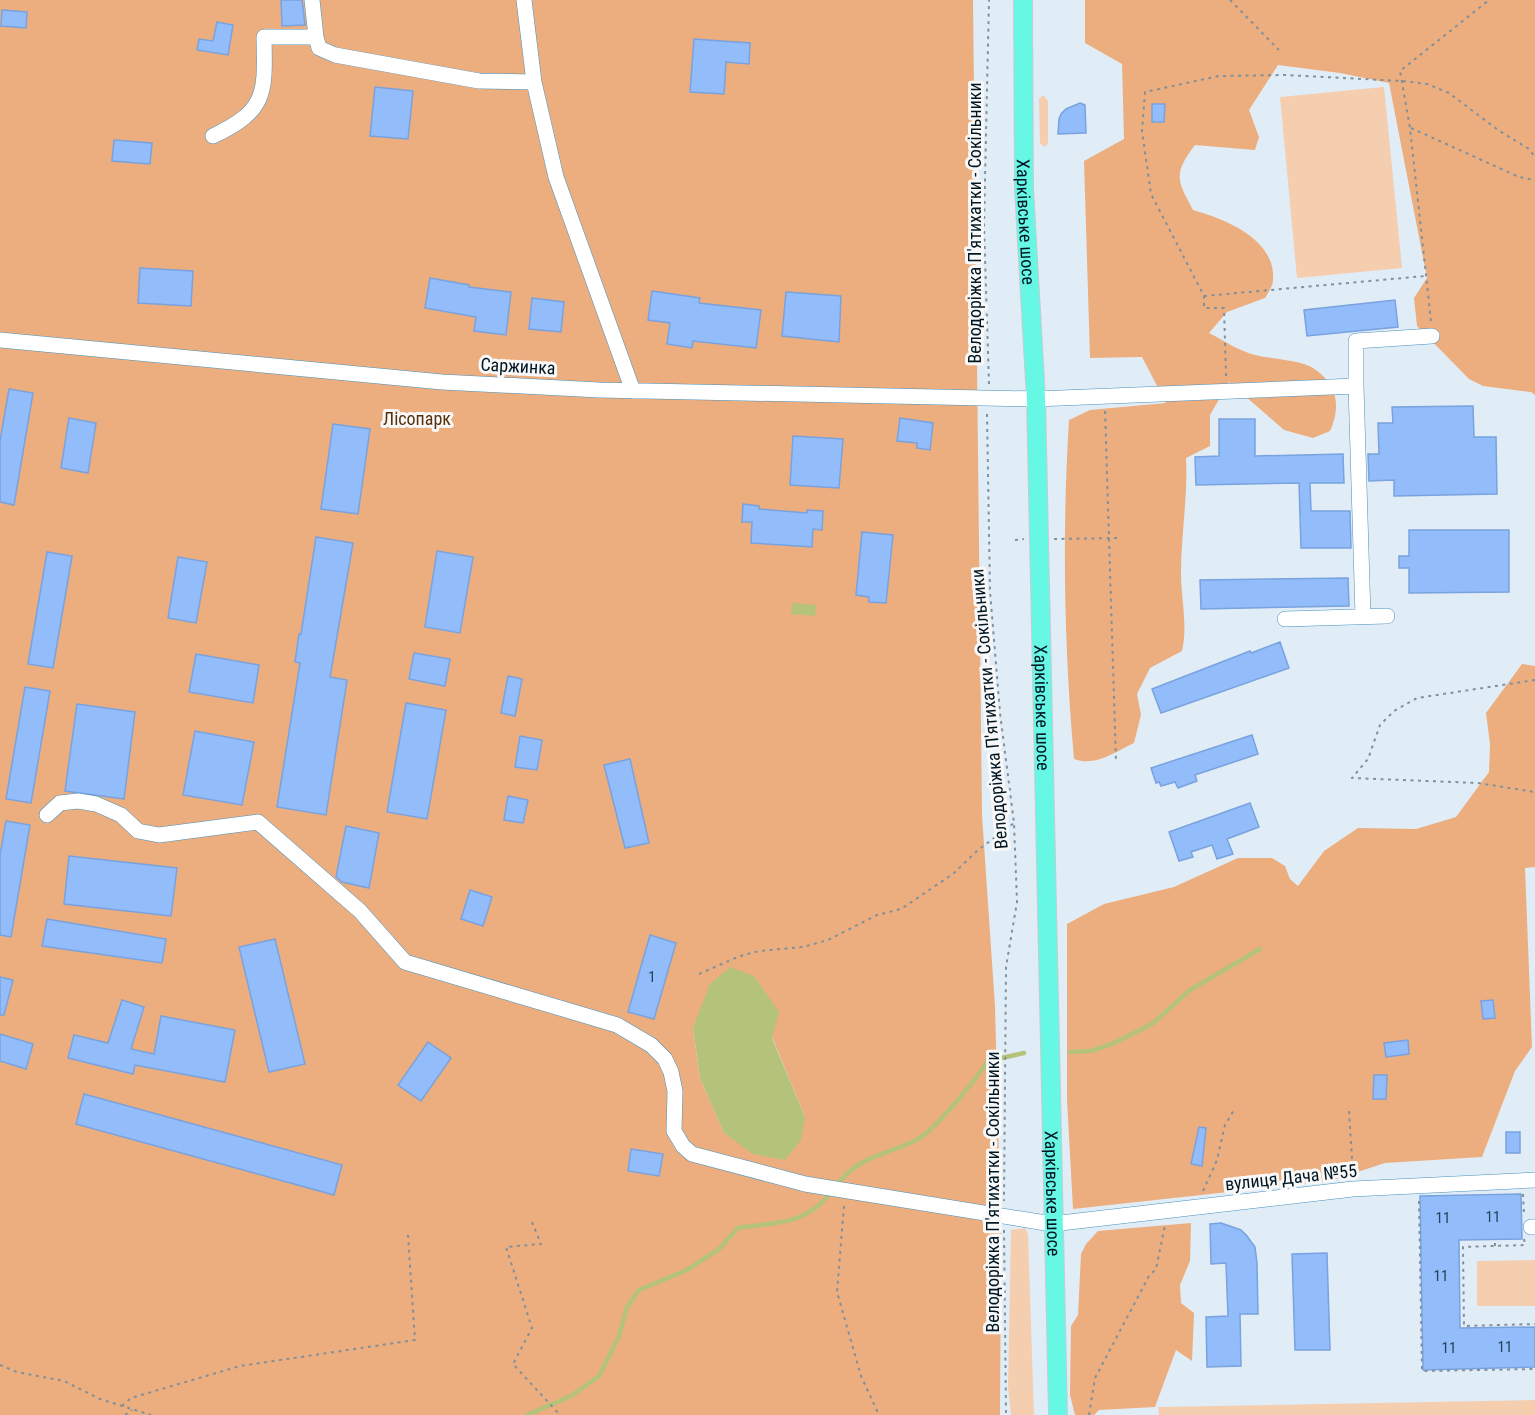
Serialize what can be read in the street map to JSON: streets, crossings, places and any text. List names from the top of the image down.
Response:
{
  "streets": {
    "main road": ["Харківське шосе"],
    "street": ["Саржинка", "вулиця Дача №55"],
    "path": ["Велодоріжка П'ятихатки - Сокільники"]
  },
  "crossings": [
    ["Харківське шосе", "Саржинка"],
    ["Харківське шосе", "вулиця Дача №55"],
    ["Велодоріжка П'ятихатки - Сокільники", "Саржинка"],
    ["Велодоріжка П'ятихатки - Сокільники", "вулиця Дача №55"]
  ],
  "parks": ["Лісопарк"],
  "house_numbers": [
    "1",
    "11",
    "11",
    "11",
    "11",
    "11"
  ]
}
